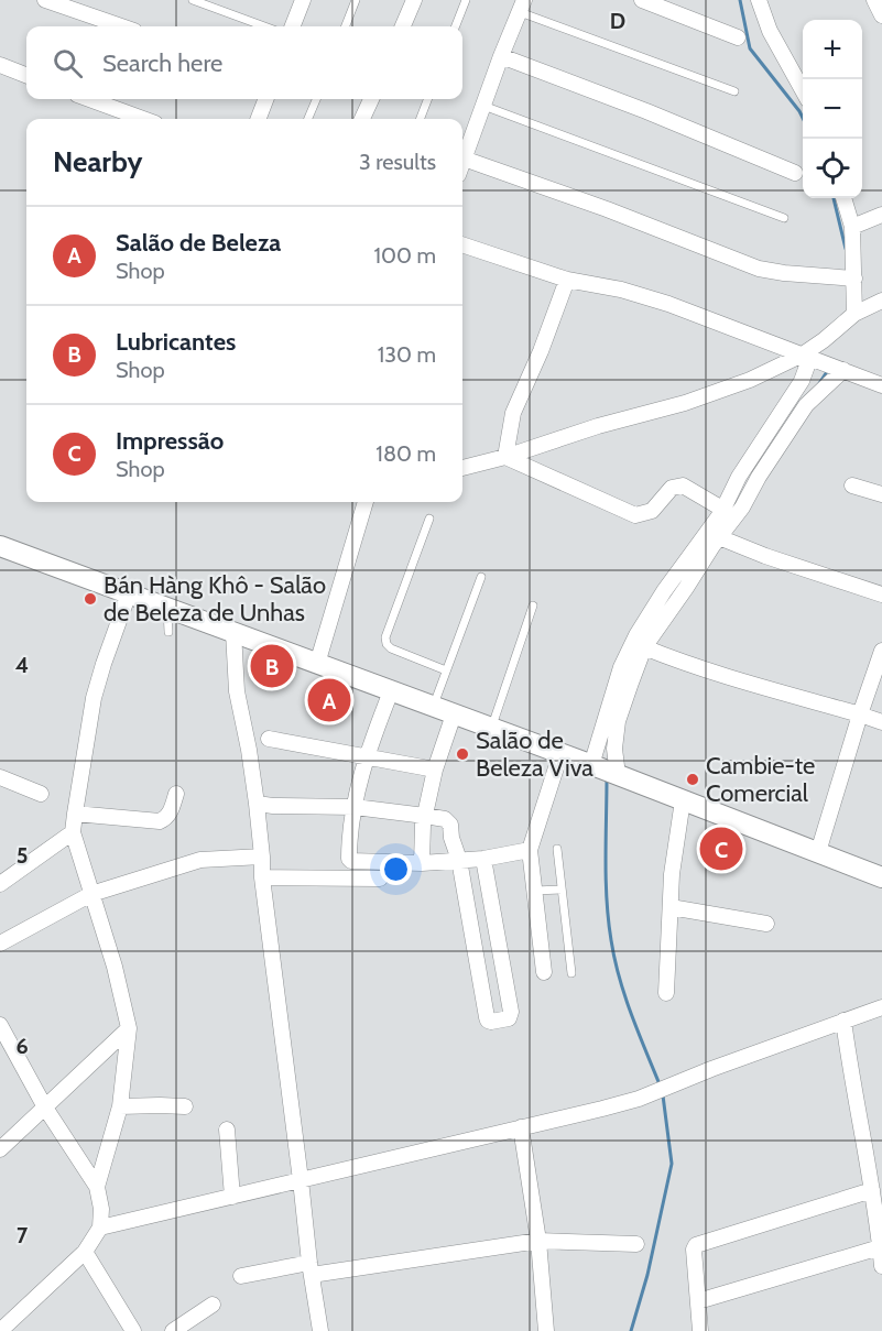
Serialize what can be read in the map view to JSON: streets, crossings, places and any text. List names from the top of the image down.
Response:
{
  "places": ["Bán Hàng Khô - Salão de Beleza de Unhas", "Salão de Beleza Viva", "Cambie-te Comercial"],
  "page": {
    "map_buttons": ["+", "−"],
    "search": "Search here",
    "heading": ["Nearby", "3 results"],
    "list": [
      {
        "mark": "A",
        "name": "Salão de Beleza",
        "note": "Shop",
        "value": "100 m"
      },
      {
        "mark": "B",
        "name": "Lubricantes",
        "note": "Shop",
        "value": "130 m"
      },
      {
        "mark": "C",
        "name": "Impressão",
        "note": "Shop",
        "value": "180 m"
      }
    ],
    "pins": ["B", "A", "C"]
  },
  "grid": {
    "columns": ["D"],
    "rows": [
      "4",
      "5",
      "6",
      "7"
    ]
  }
}
